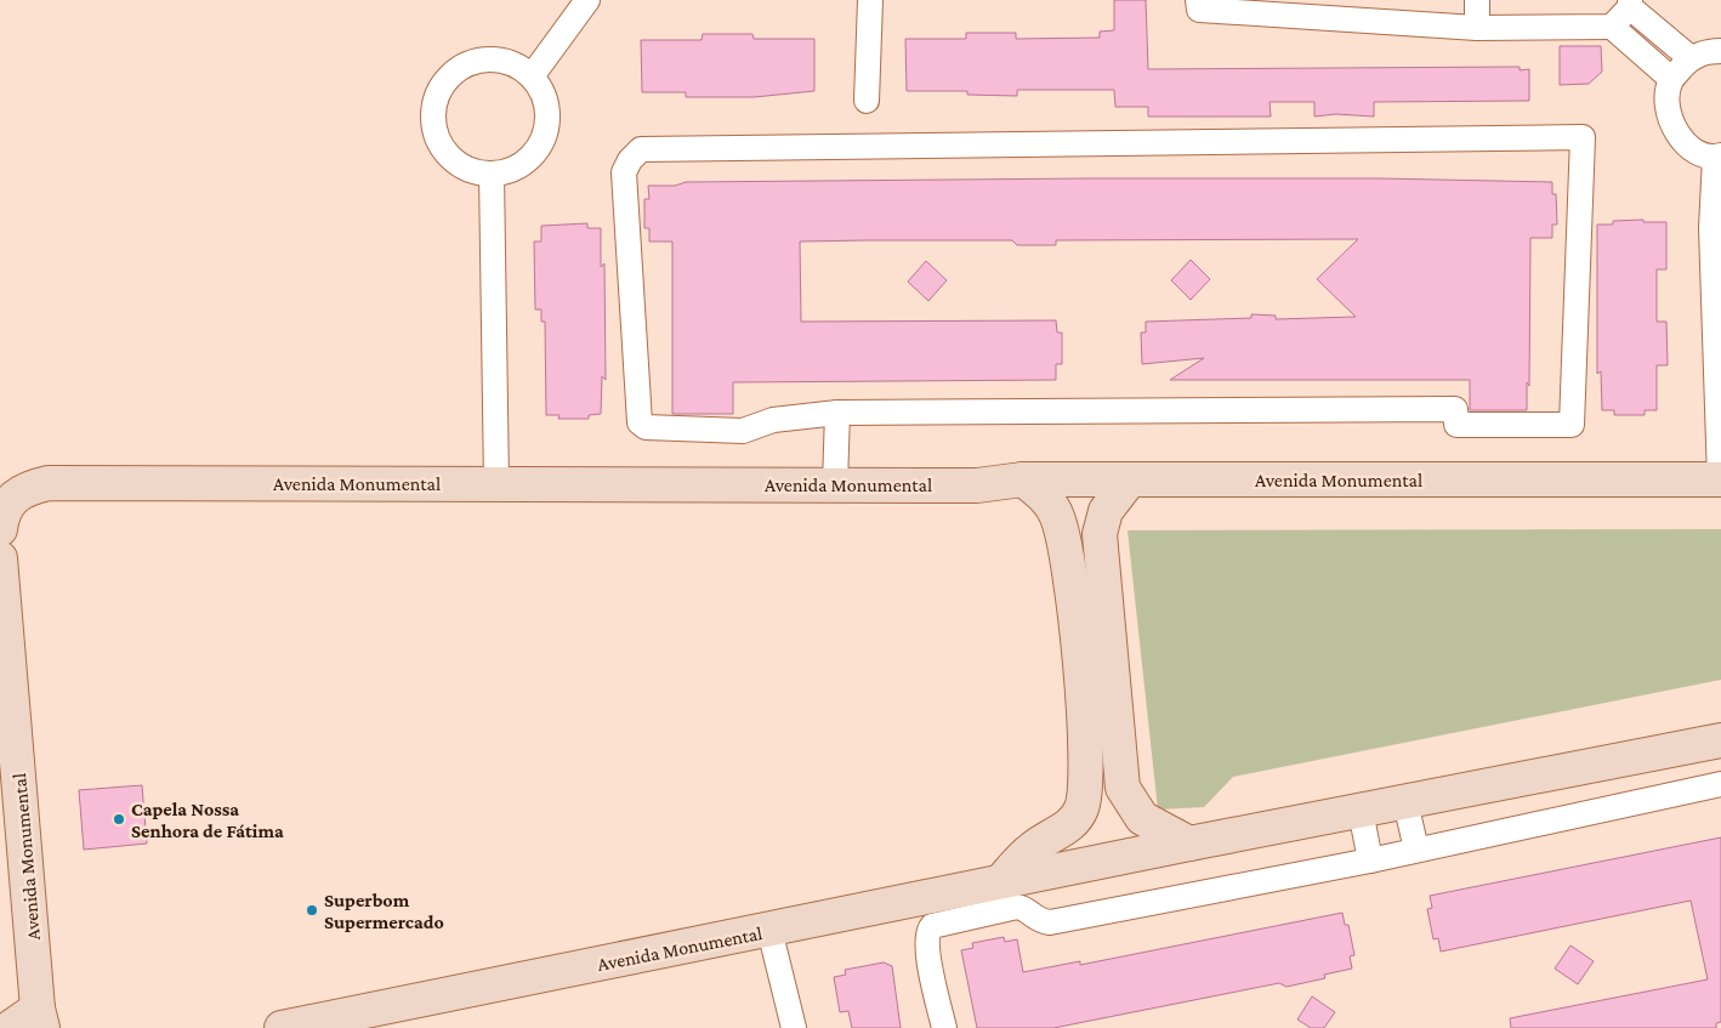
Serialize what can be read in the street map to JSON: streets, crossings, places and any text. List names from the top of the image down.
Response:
{
  "streets": {
    "street": ["Avenida Monumental"]
  },
  "places": ["Capela Nossa Senhora de Fátima", "Superbom Supermercado"]
}
